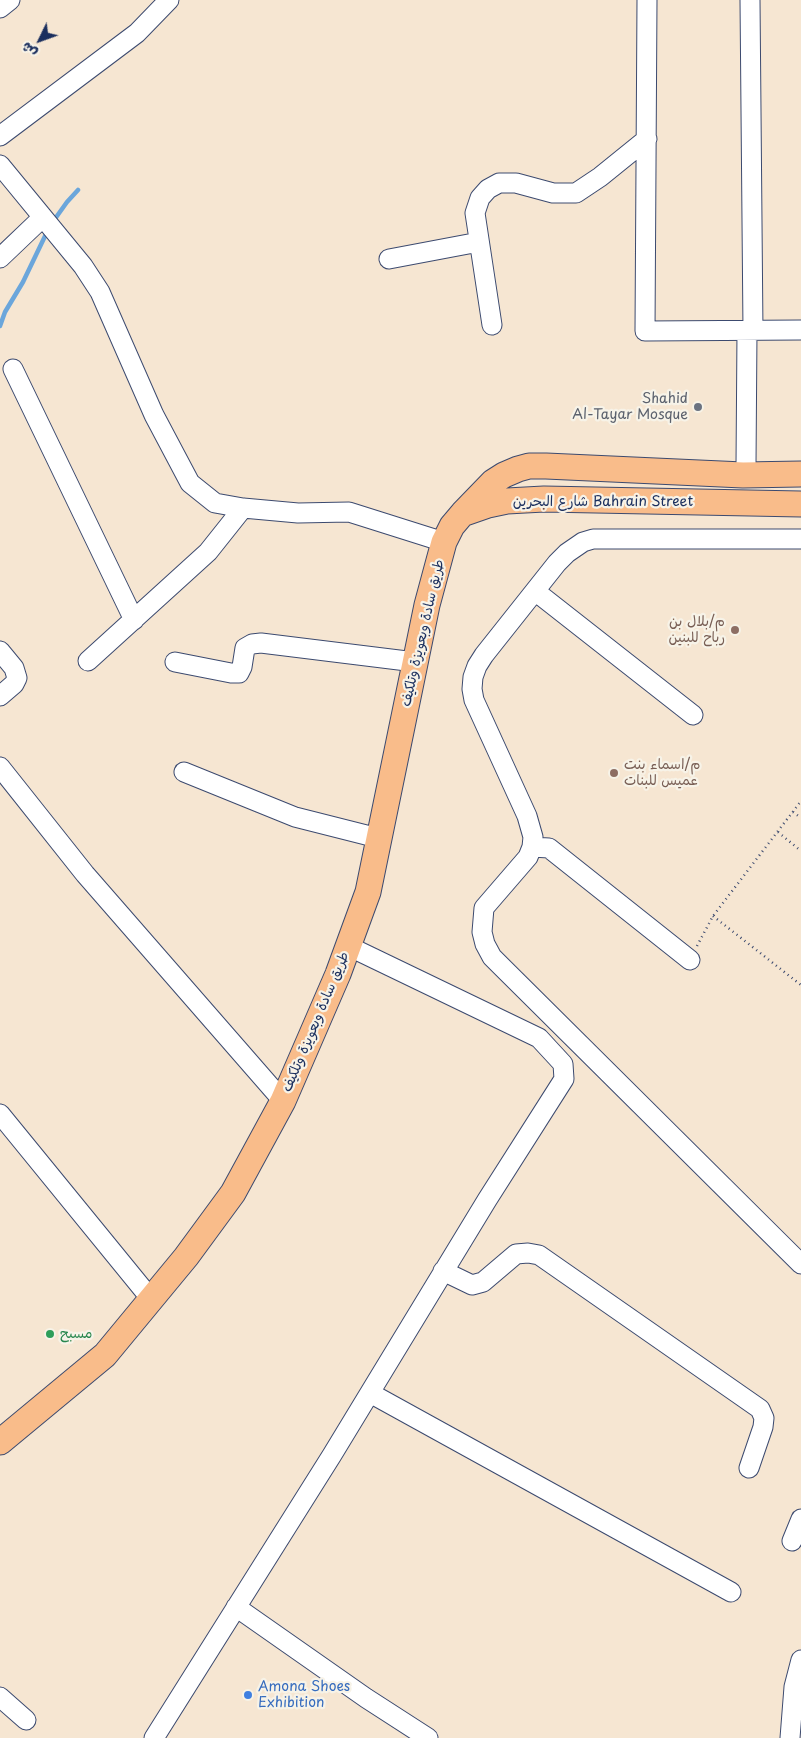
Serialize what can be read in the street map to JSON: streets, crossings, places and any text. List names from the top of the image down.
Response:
{
  "streets": {
    "main road": ["شارع البحرين Bahrain Street", "طريق سادة وبعويزة وتلكيف"]
  },
  "crossings": [
    ["شارع البحرين Bahrain Street", "طريق سادة وبعويزة وتلكيف"]
  ],
  "places": [
    "Shahid Al-Tayar Mosque",
    "م/بلال بن رباح للبنين",
    "م/اسماء بنت عميس للبنات",
    "مسبح",
    "Amona Shoes Exhibition"
  ],
  "north": "bottom left"
}
